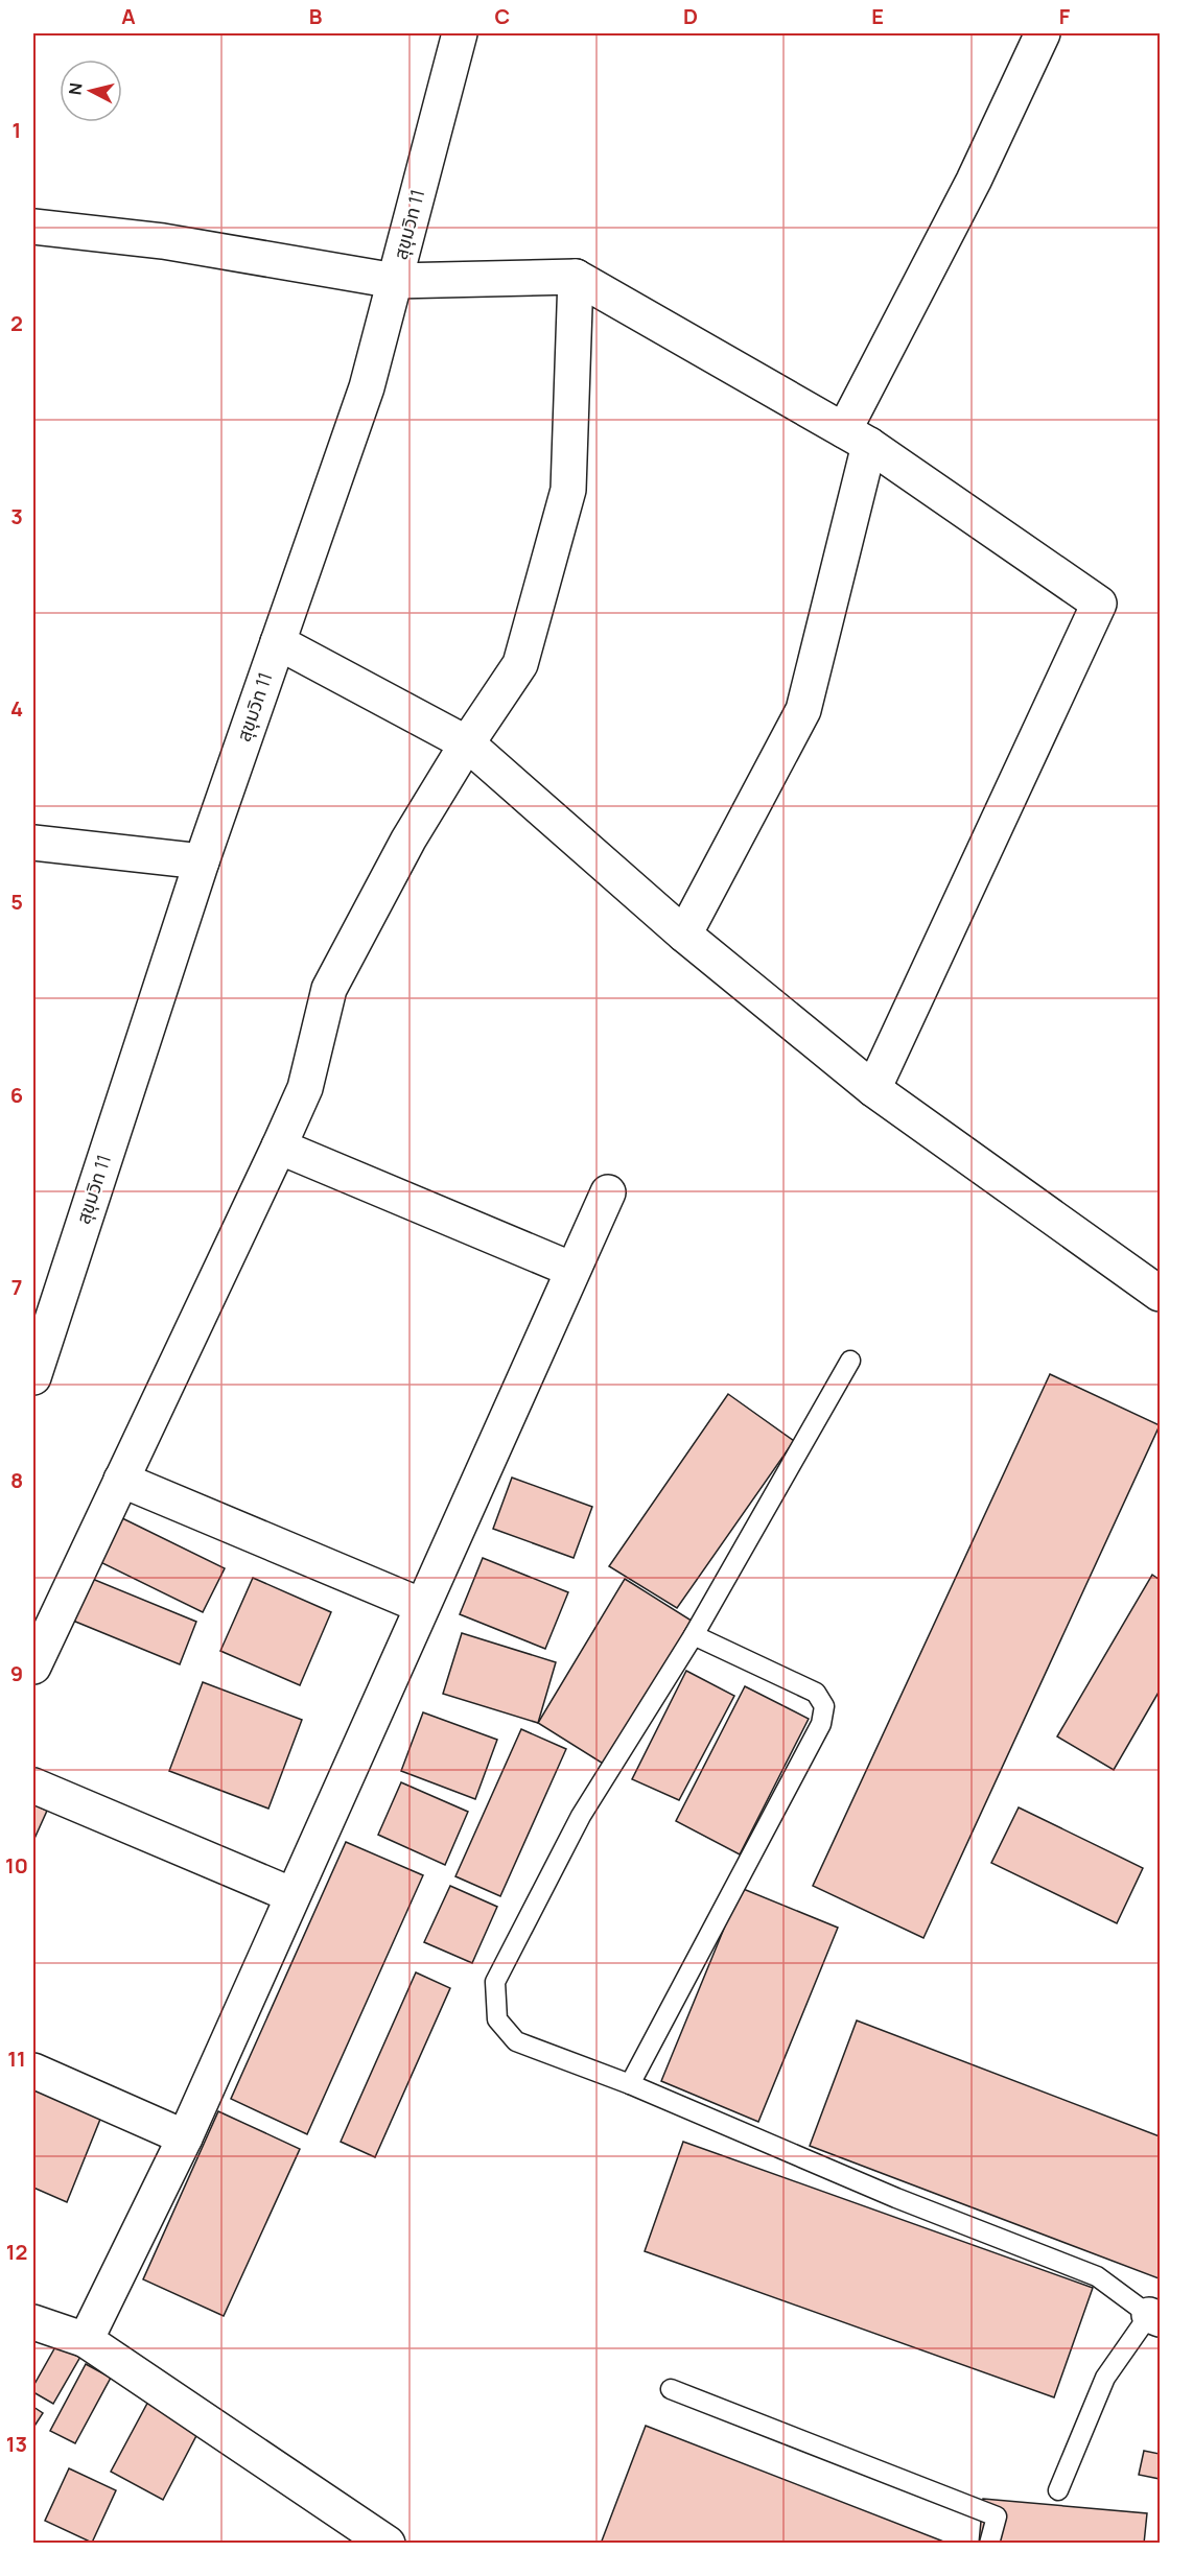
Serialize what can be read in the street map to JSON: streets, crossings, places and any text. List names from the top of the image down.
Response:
{
  "streets": {
    "street": ["สุขุมวิท 11"]
  },
  "north": "left",
  "grid": {
    "columns": [
      "A",
      "B",
      "C",
      "D",
      "E",
      "F"
    ],
    "rows": [
      "1",
      "2",
      "3",
      "4",
      "5",
      "6",
      "7",
      "8",
      "9",
      "10",
      "11",
      "12",
      "13"
    ]
  }
}
